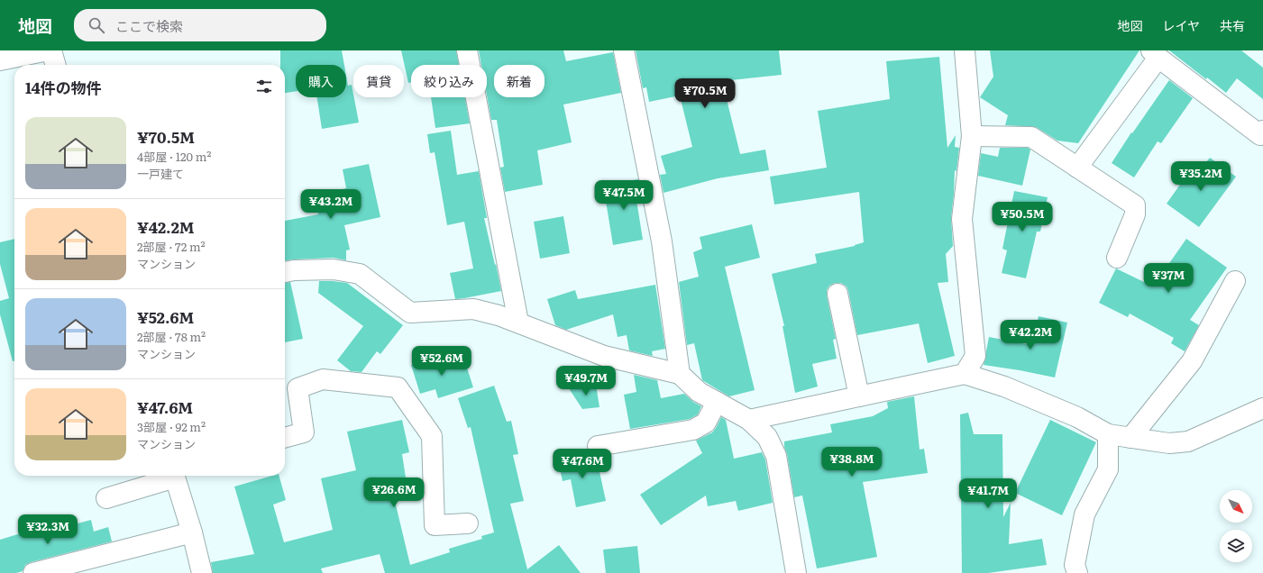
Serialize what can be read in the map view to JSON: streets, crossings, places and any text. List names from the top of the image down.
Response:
{
  "north": "bottom right",
  "page": {
    "header": "地図",
    "search": "ここで検索",
    "nav": ["地図", "レイヤ", "共有"],
    "chip": [
      "購入",
      "賃貸",
      "絞り込み",
      "新着"
    ],
    "heading": "14件の物件",
    "price": [
      "¥70.5M",
      "¥35.2M",
      "¥47.5M",
      "¥43.2M",
      "¥50.5M",
      "¥37M",
      "¥42.2M",
      "¥52.6M",
      "¥49.7M",
      "¥38.8M",
      "¥47.6M",
      "¥26.6M",
      "¥41.7M",
      "¥32.3M"
    ],
    "list": [
      {
        "name": "¥70.5M",
        "note": "4部屋 · 120 m² · 一戸建て"
      },
      {
        "name": "¥42.2M",
        "note": "2部屋 · 72 m² · マンション"
      },
      {
        "name": "¥52.6M",
        "note": "2部屋 · 78 m² · マンション"
      },
      {
        "name": "¥47.6M",
        "note": "3部屋 · 92 m² · マンション"
      }
    ]
  }
}
